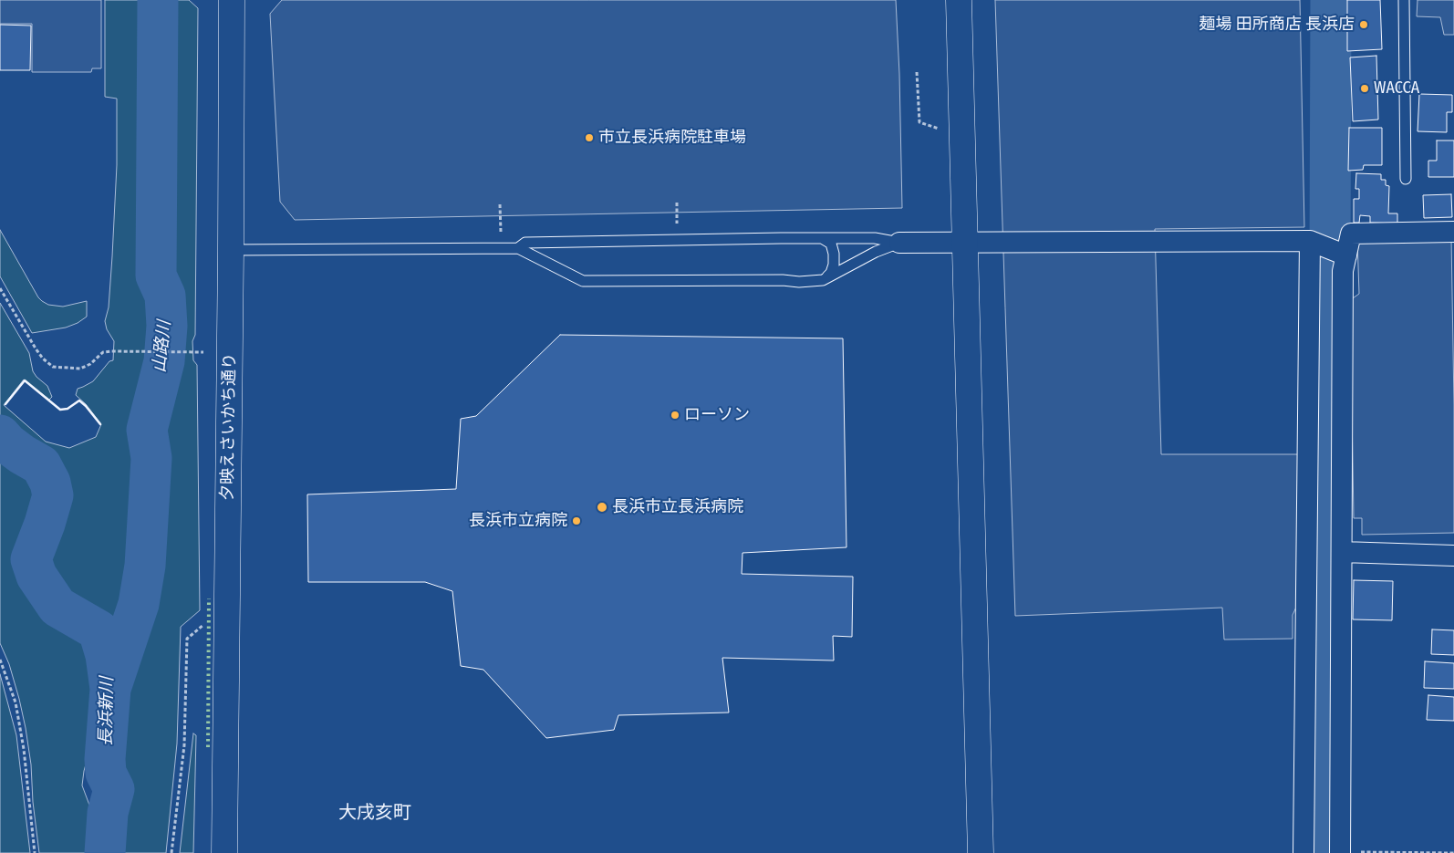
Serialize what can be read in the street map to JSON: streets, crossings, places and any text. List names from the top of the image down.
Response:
{
  "streets": {
    "street": ["夕映えさいかち通り"]
  },
  "districts": ["大戌亥町"],
  "water": ["山路川", "長浜新川"],
  "places": [
    "麺場 田所商店 長浜店",
    "WACCA",
    "市立長浜病院駐車場",
    "ローソン",
    "長浜市立長浜病院",
    "長浜市立病院"
  ]
}
